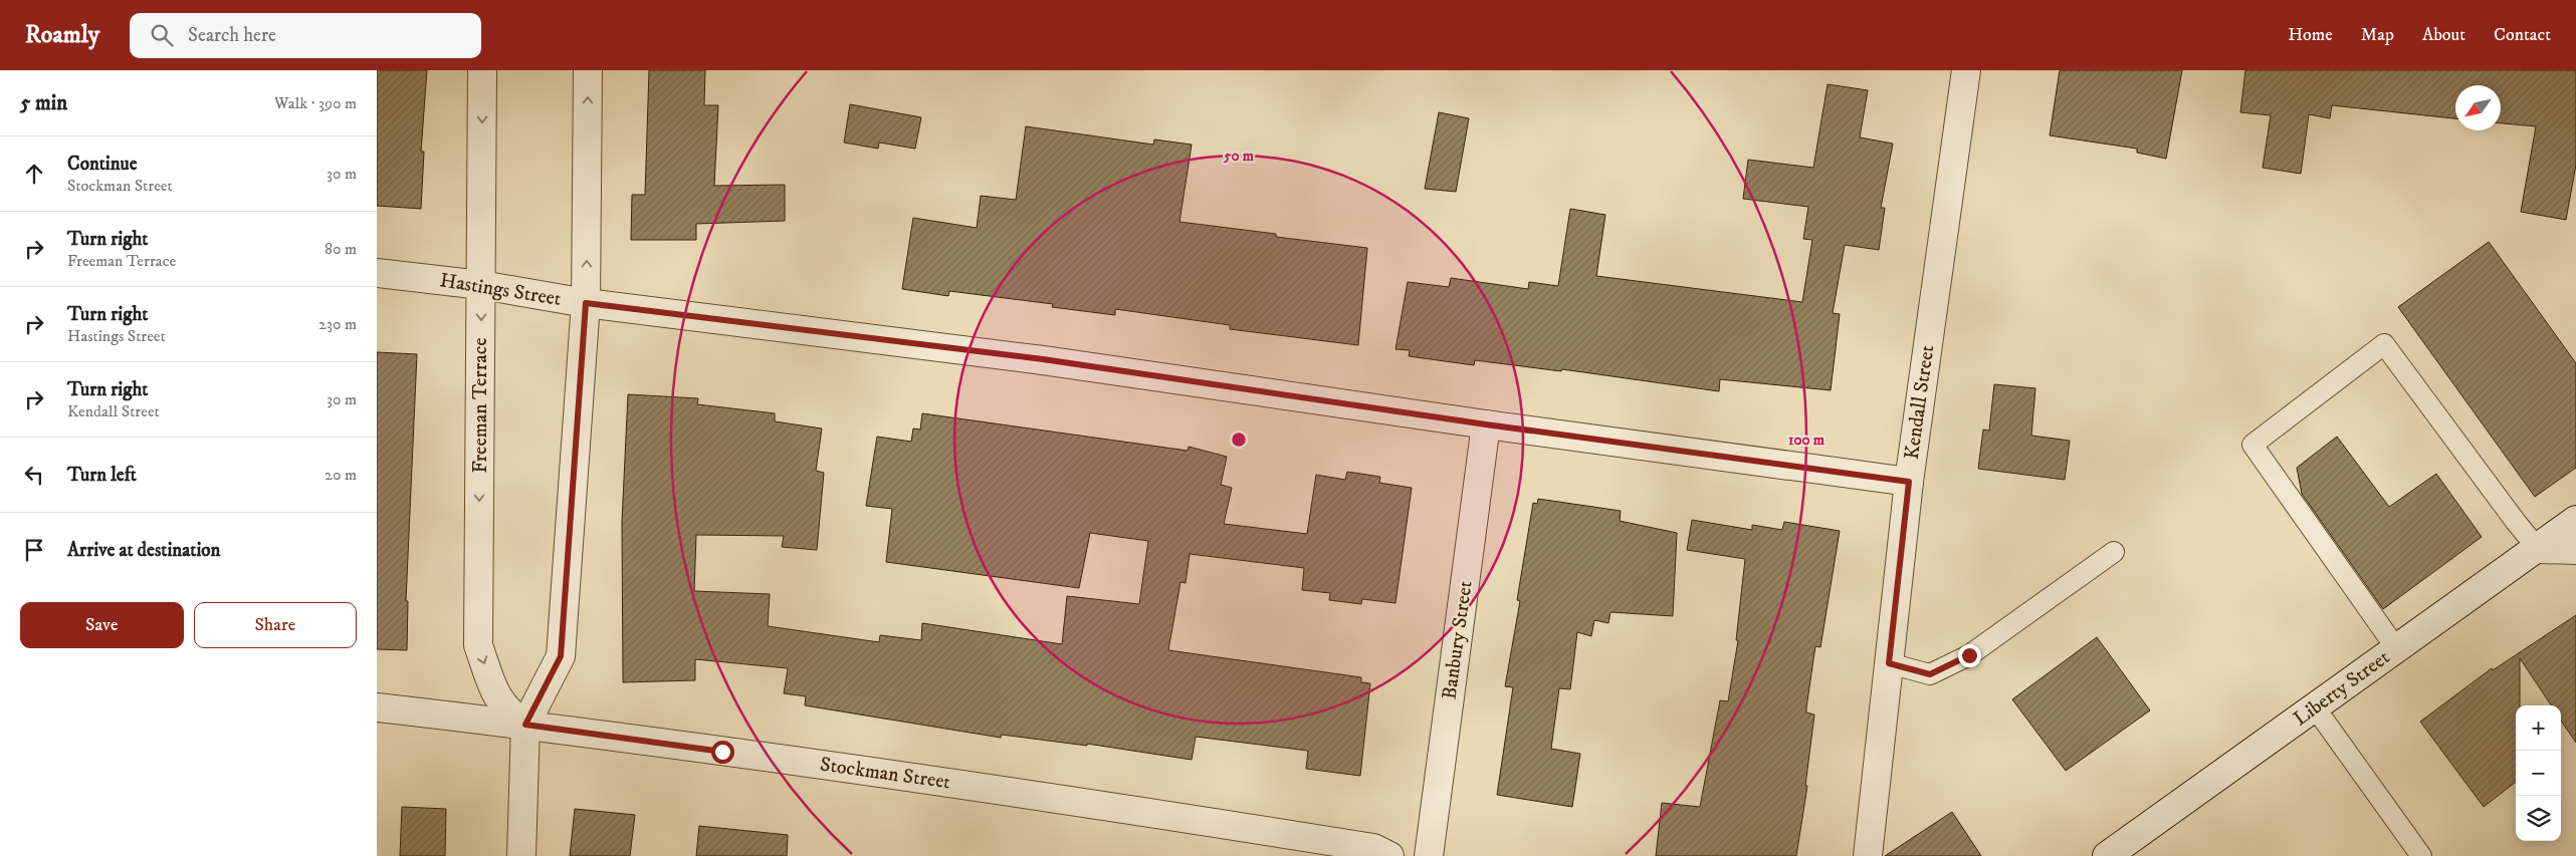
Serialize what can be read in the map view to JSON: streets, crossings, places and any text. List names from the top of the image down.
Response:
{
  "streets": {
    "street": [
      "Hastings Street",
      "Kendall Street",
      "Freeman Terrace",
      "Banbury Street",
      "Liberty Street",
      "Stockman Street"
    ]
  },
  "crossings": [
    ["Hastings Street", "Kendall Street"],
    ["Hastings Street", "Freeman Terrace"],
    ["Hastings Street", "Banbury Street"],
    ["Freeman Terrace", "Stockman Street"]
  ],
  "north": "bottom left",
  "page": {
    "header": "Roamly",
    "search": "Search here",
    "nav": [
      "Home",
      "Map",
      "About",
      "Contact"
    ],
    "heading": ["5 min", "Walk · 390 m"],
    "list": [
      ["Continue", "Stockman Street", "30 m"],
      ["Turn right", "Freeman Terrace", "80 m"],
      ["Turn right", "Hastings Street", "230 m"],
      ["Turn right", "Kendall Street", "30 m"],
      ["Turn left", "20 m"],
      "Arrive at destination"
    ],
    "buttons": ["Save", "Share"],
    "map_buttons": ["+", "−"]
  },
  "rings": ["50 m", "100 m"]
}
